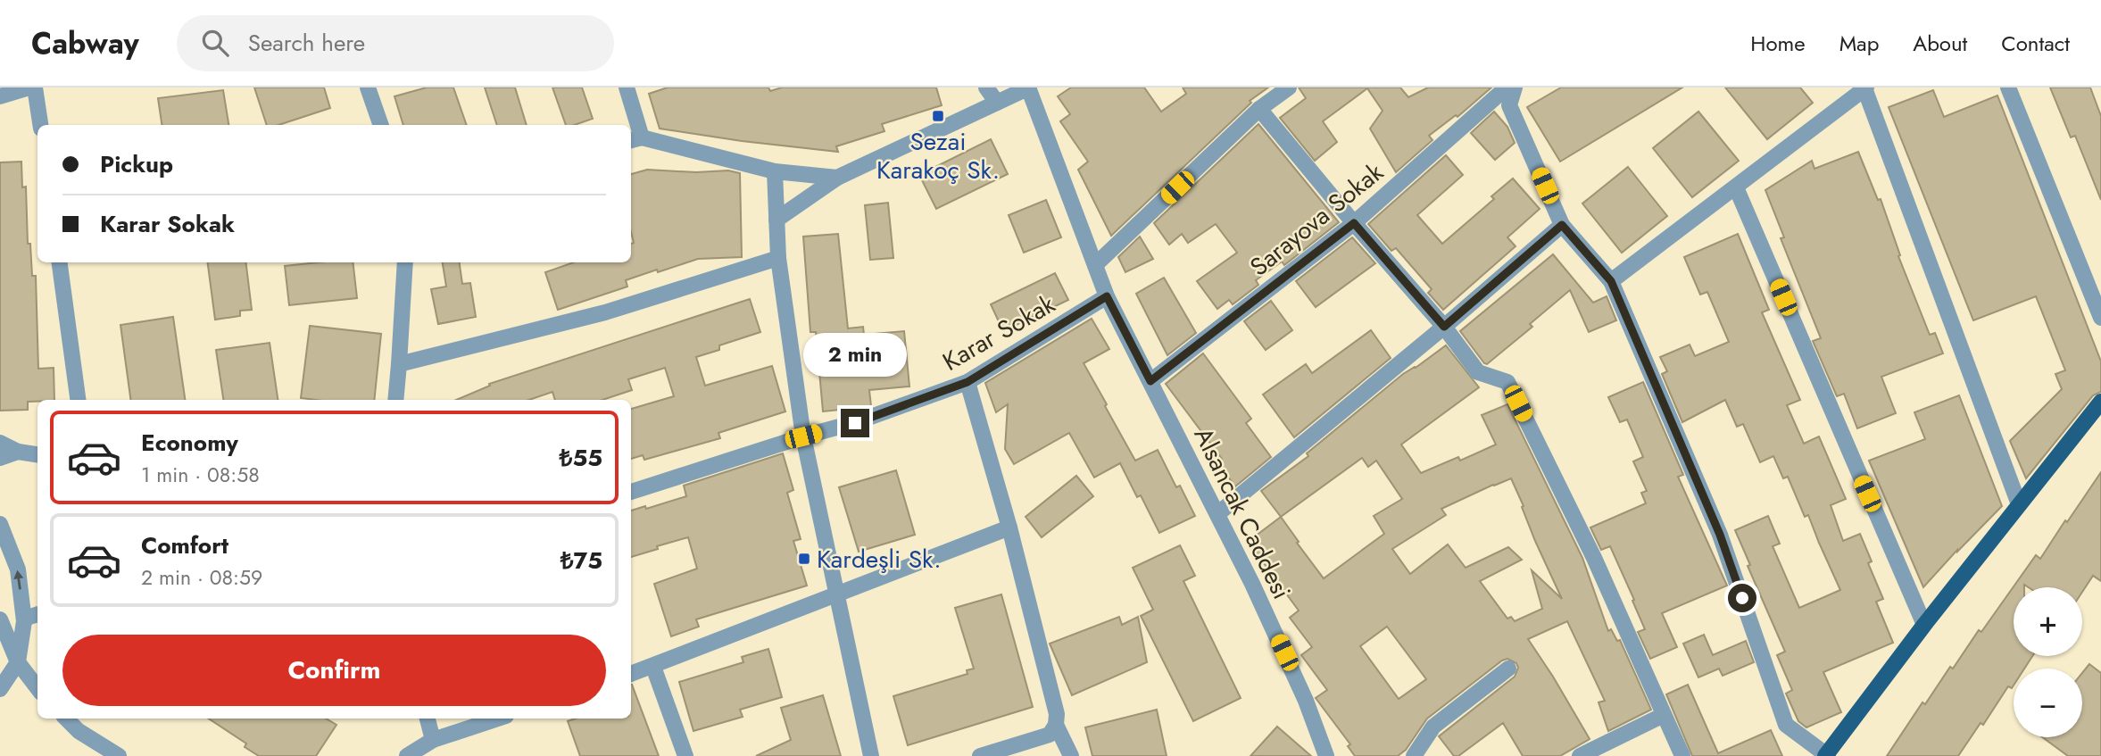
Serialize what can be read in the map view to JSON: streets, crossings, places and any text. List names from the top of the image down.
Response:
{
  "streets": {
    "street": ["Sarayova Sokak", "Karar Sokak", "Alsancak Caddesi"]
  },
  "crossings": [
    ["Sarayova Sokak", "Alsancak Caddesi"],
    ["Karar Sokak", "Alsancak Caddesi"]
  ],
  "places": {
    "transit": ["Sezai Karakoç Sk.", "Kardeşli Sk."]
  },
  "page": {
    "header": "Cabway",
    "search": "Search here",
    "nav": [
      "Home",
      "Map",
      "About",
      "Contact"
    ],
    "banner": ["Pickup", "Karar Sokak"],
    "bubble": "2 min",
    "list": [
      {
        "name": "Economy",
        "note": "1 min · 08:58",
        "value": "₺55"
      },
      {
        "name": "Comfort",
        "note": "2 min · 08:59",
        "value": "₺75"
      }
    ],
    "map_buttons": ["+", "−"],
    "buttons": "Confirm"
  }
}
